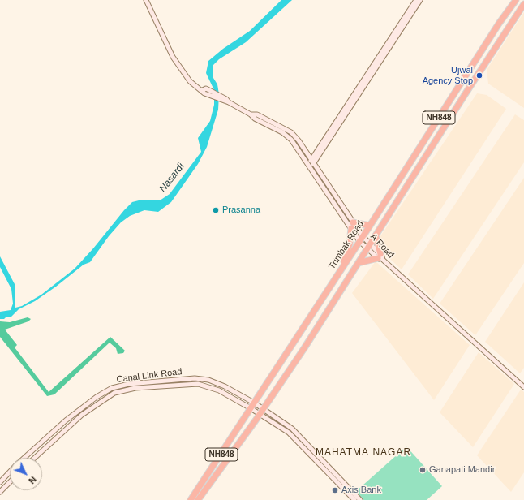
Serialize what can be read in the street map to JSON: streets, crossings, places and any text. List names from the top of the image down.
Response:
{
  "streets": {
    "highway": ["NH848", "Trimbak Road"],
    "street": ["A Road", "Canal Link Road"]
  },
  "crossings": [
    ["NH848", "A Road"],
    ["Trimbak Road", "A Road"],
    ["Trimbak Road", "Canal Link Road"]
  ],
  "districts": ["MAHATMA NAGAR"],
  "water": ["Nasardi"],
  "places": [
    "Ujwal Agency Stop",
    "Prasanna",
    "Ganapati Mandir",
    "Axis Bank"
  ],
  "north": "bottom right"
}
